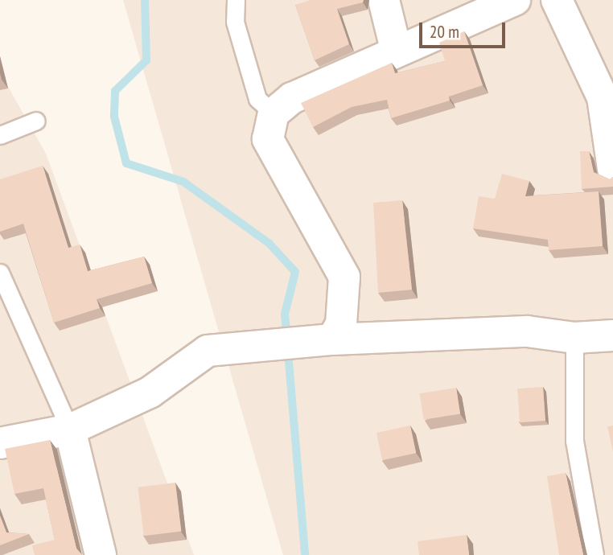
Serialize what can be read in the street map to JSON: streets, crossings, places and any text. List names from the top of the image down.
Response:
{
  "scale_bar": "20 m"
}
